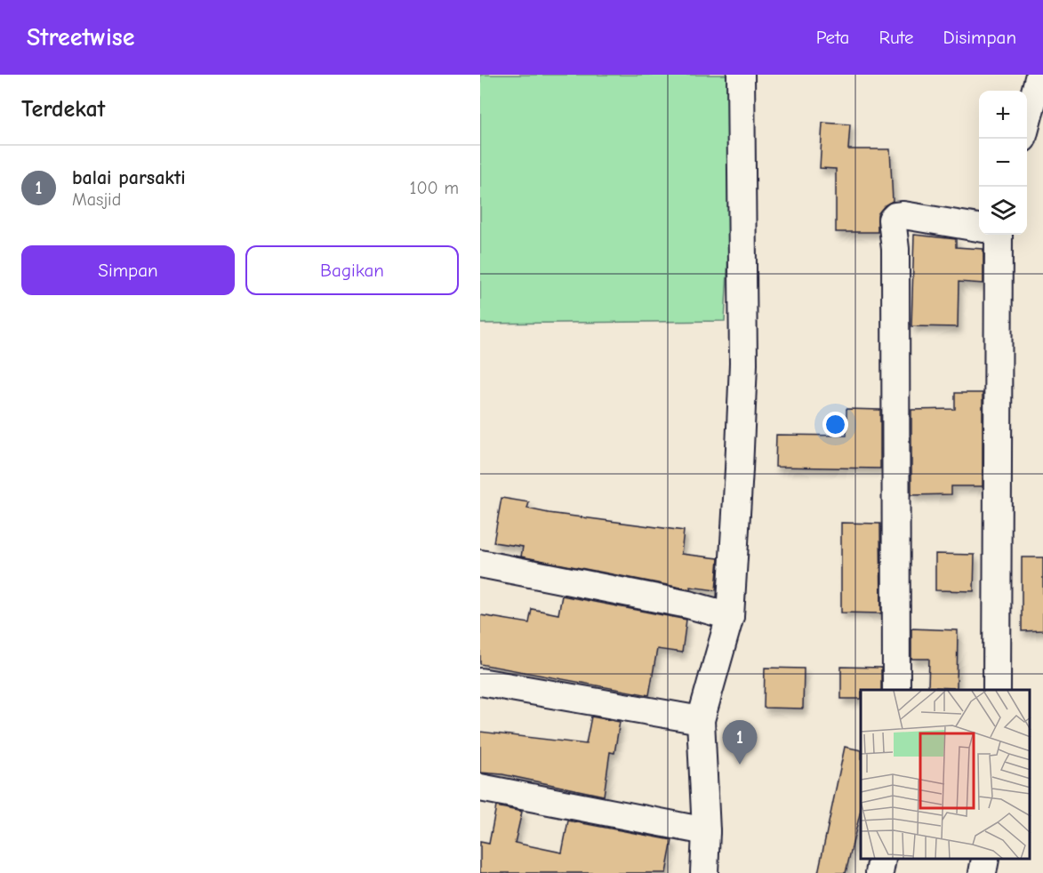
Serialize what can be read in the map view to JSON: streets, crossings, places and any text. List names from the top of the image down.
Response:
{
  "page": {
    "header": "Streetwise",
    "nav": ["Peta", "Rute", "Disimpan"],
    "heading": "Terdekat",
    "map_buttons": ["+", "−"],
    "list": [
      {
        "mark": "1",
        "name": "balai parsakti",
        "note": "Masjid",
        "value": "100 m"
      }
    ],
    "buttons": ["Simpan", "Bagikan"],
    "pins": "1"
  }
}
